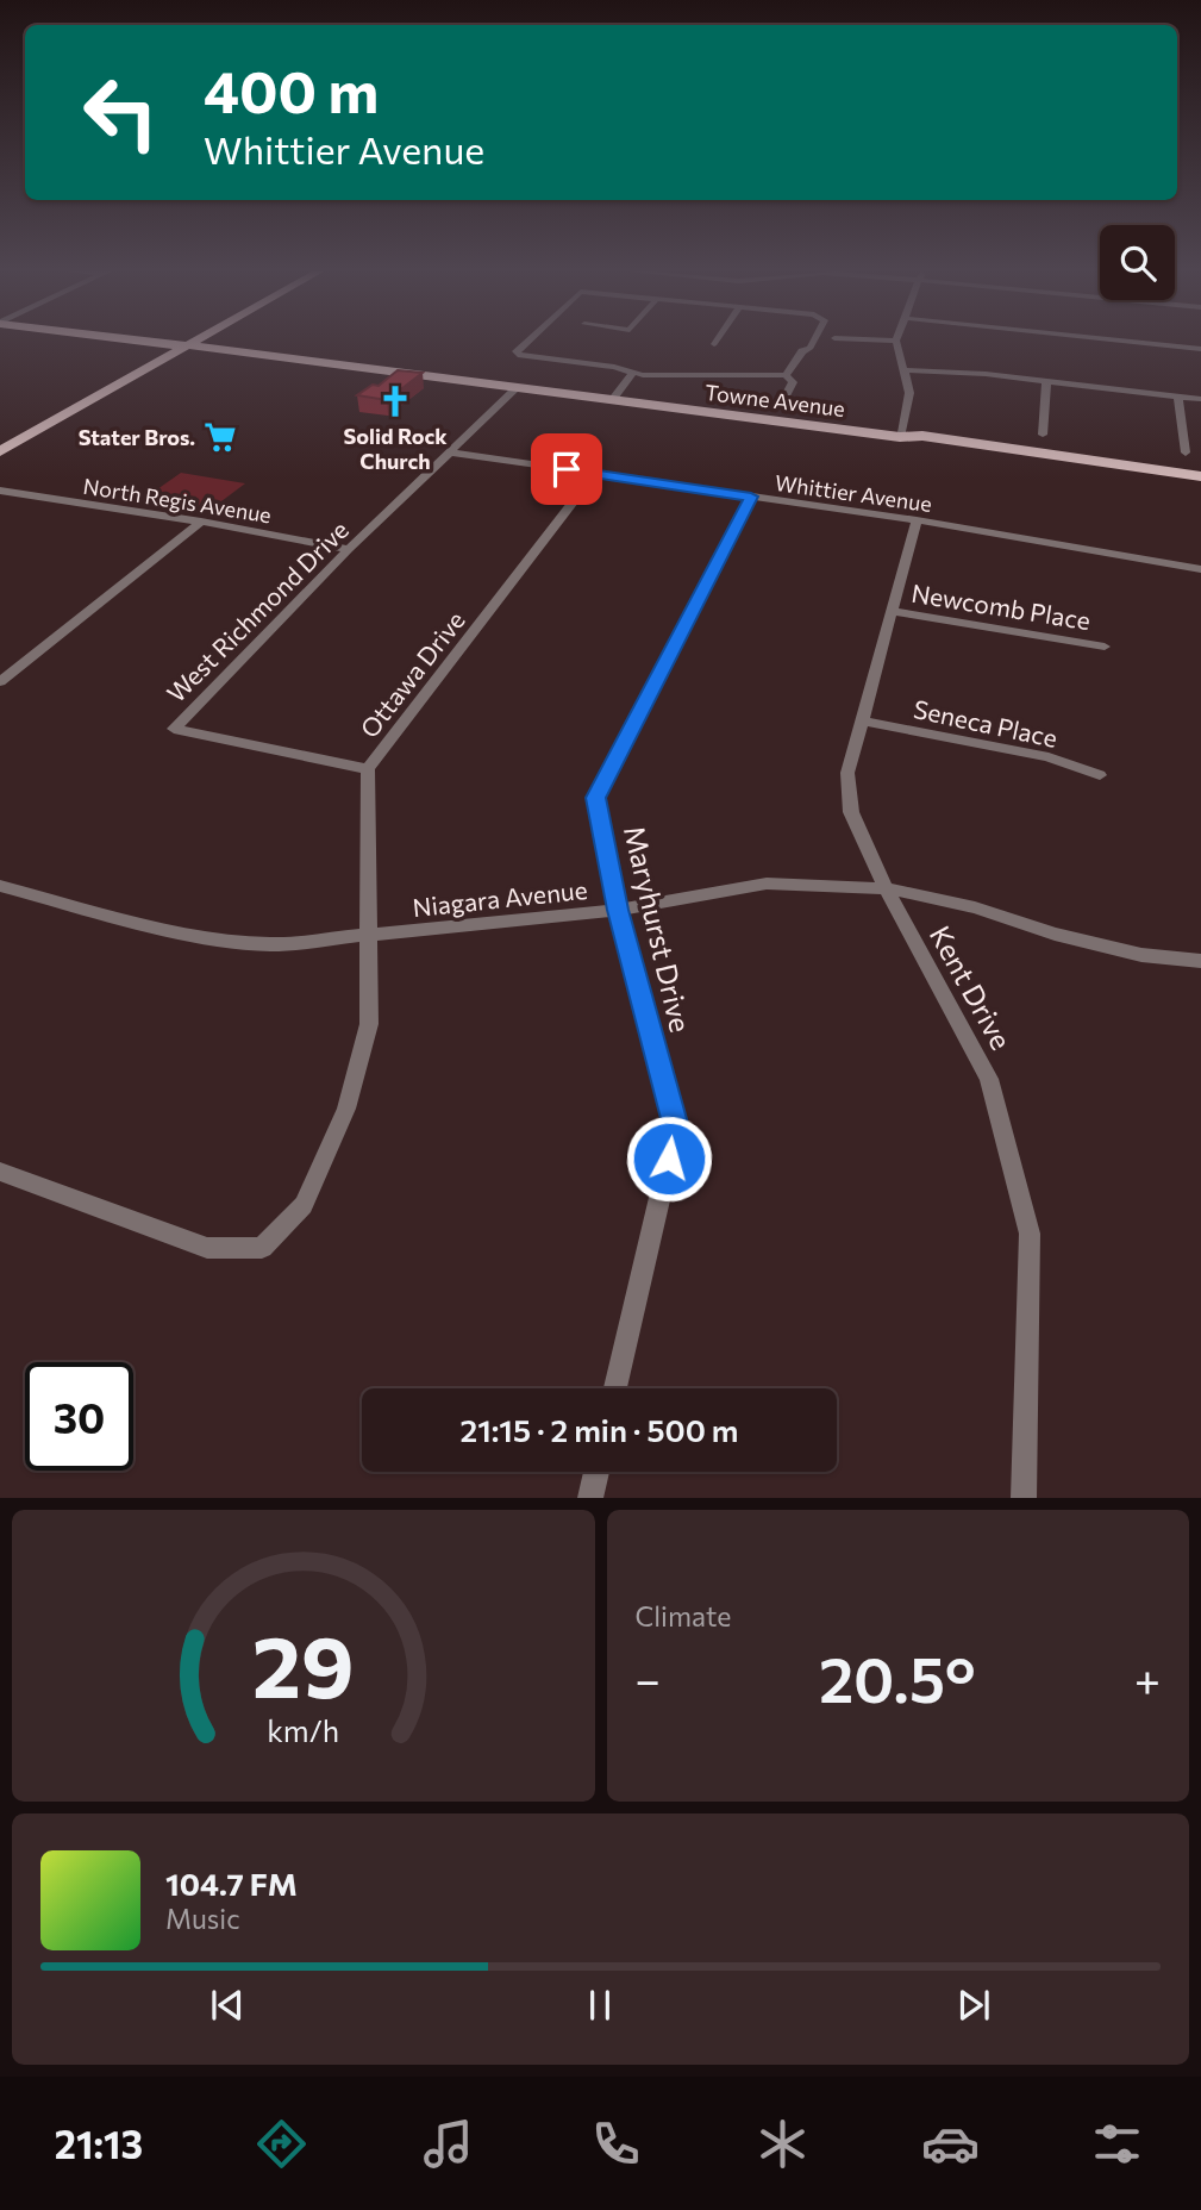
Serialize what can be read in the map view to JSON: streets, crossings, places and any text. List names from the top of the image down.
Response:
{
  "streets": {
    "main road": ["Towne Avenue"],
    "street": [
      "Whittier Avenue",
      "North Regis Avenue",
      "Newcomb Place",
      "West Richmond Drive",
      "Ottawa Drive",
      "Seneca Place",
      "Niagara Avenue",
      "Maryhurst Drive",
      "Kent Drive"
    ]
  },
  "crossings": [
    ["Towne Avenue", "West Richmond Drive"],
    ["Whittier Avenue", "West Richmond Drive"],
    ["Whittier Avenue", "Ottawa Drive"],
    ["Whittier Avenue", "Maryhurst Drive"],
    ["Whittier Avenue", "Kent Drive"],
    ["North Regis Avenue", "West Richmond Drive"],
    ["Newcomb Place", "Kent Drive"],
    ["West Richmond Drive", "Ottawa Drive"],
    ["Ottawa Drive", "Niagara Avenue"],
    ["Seneca Place", "Kent Drive"],
    ["Niagara Avenue", "Maryhurst Drive"],
    ["Niagara Avenue", "Kent Drive"]
  ],
  "places": {
    "church": ["Solid Rock Church"],
    "supermarket": ["Stater Bros."]
  },
  "page": {
    "turn": ["400 m", "Whittier Avenue"],
    "limit": "30",
    "trip": "21:15 · 2 min · 500 m",
    "tile": "Climate",
    "heat": ["−", "20.5°", "+"],
    "song": ["104.7 FM", "Music"],
    "tabs": "21:13",
    "gauge": ["29", "km/h"]
  }
}
